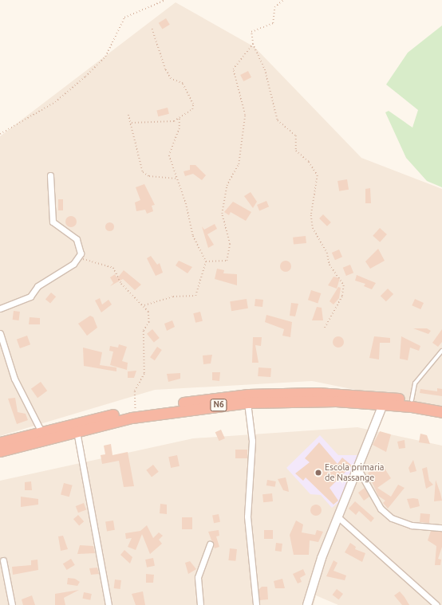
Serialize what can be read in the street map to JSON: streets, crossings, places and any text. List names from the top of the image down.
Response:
{
  "streets": {
    "highway": ["N6"]
  },
  "places": ["Escola primaria de Nassange"]
}
